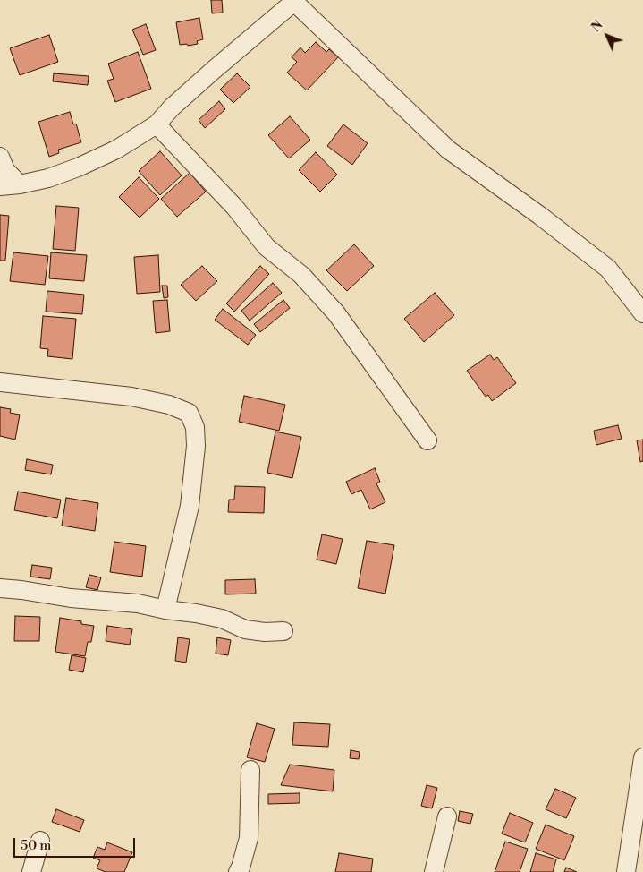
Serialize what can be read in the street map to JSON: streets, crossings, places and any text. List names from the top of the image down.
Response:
{
  "scale_bar": "50 m",
  "north": "top left"
}
